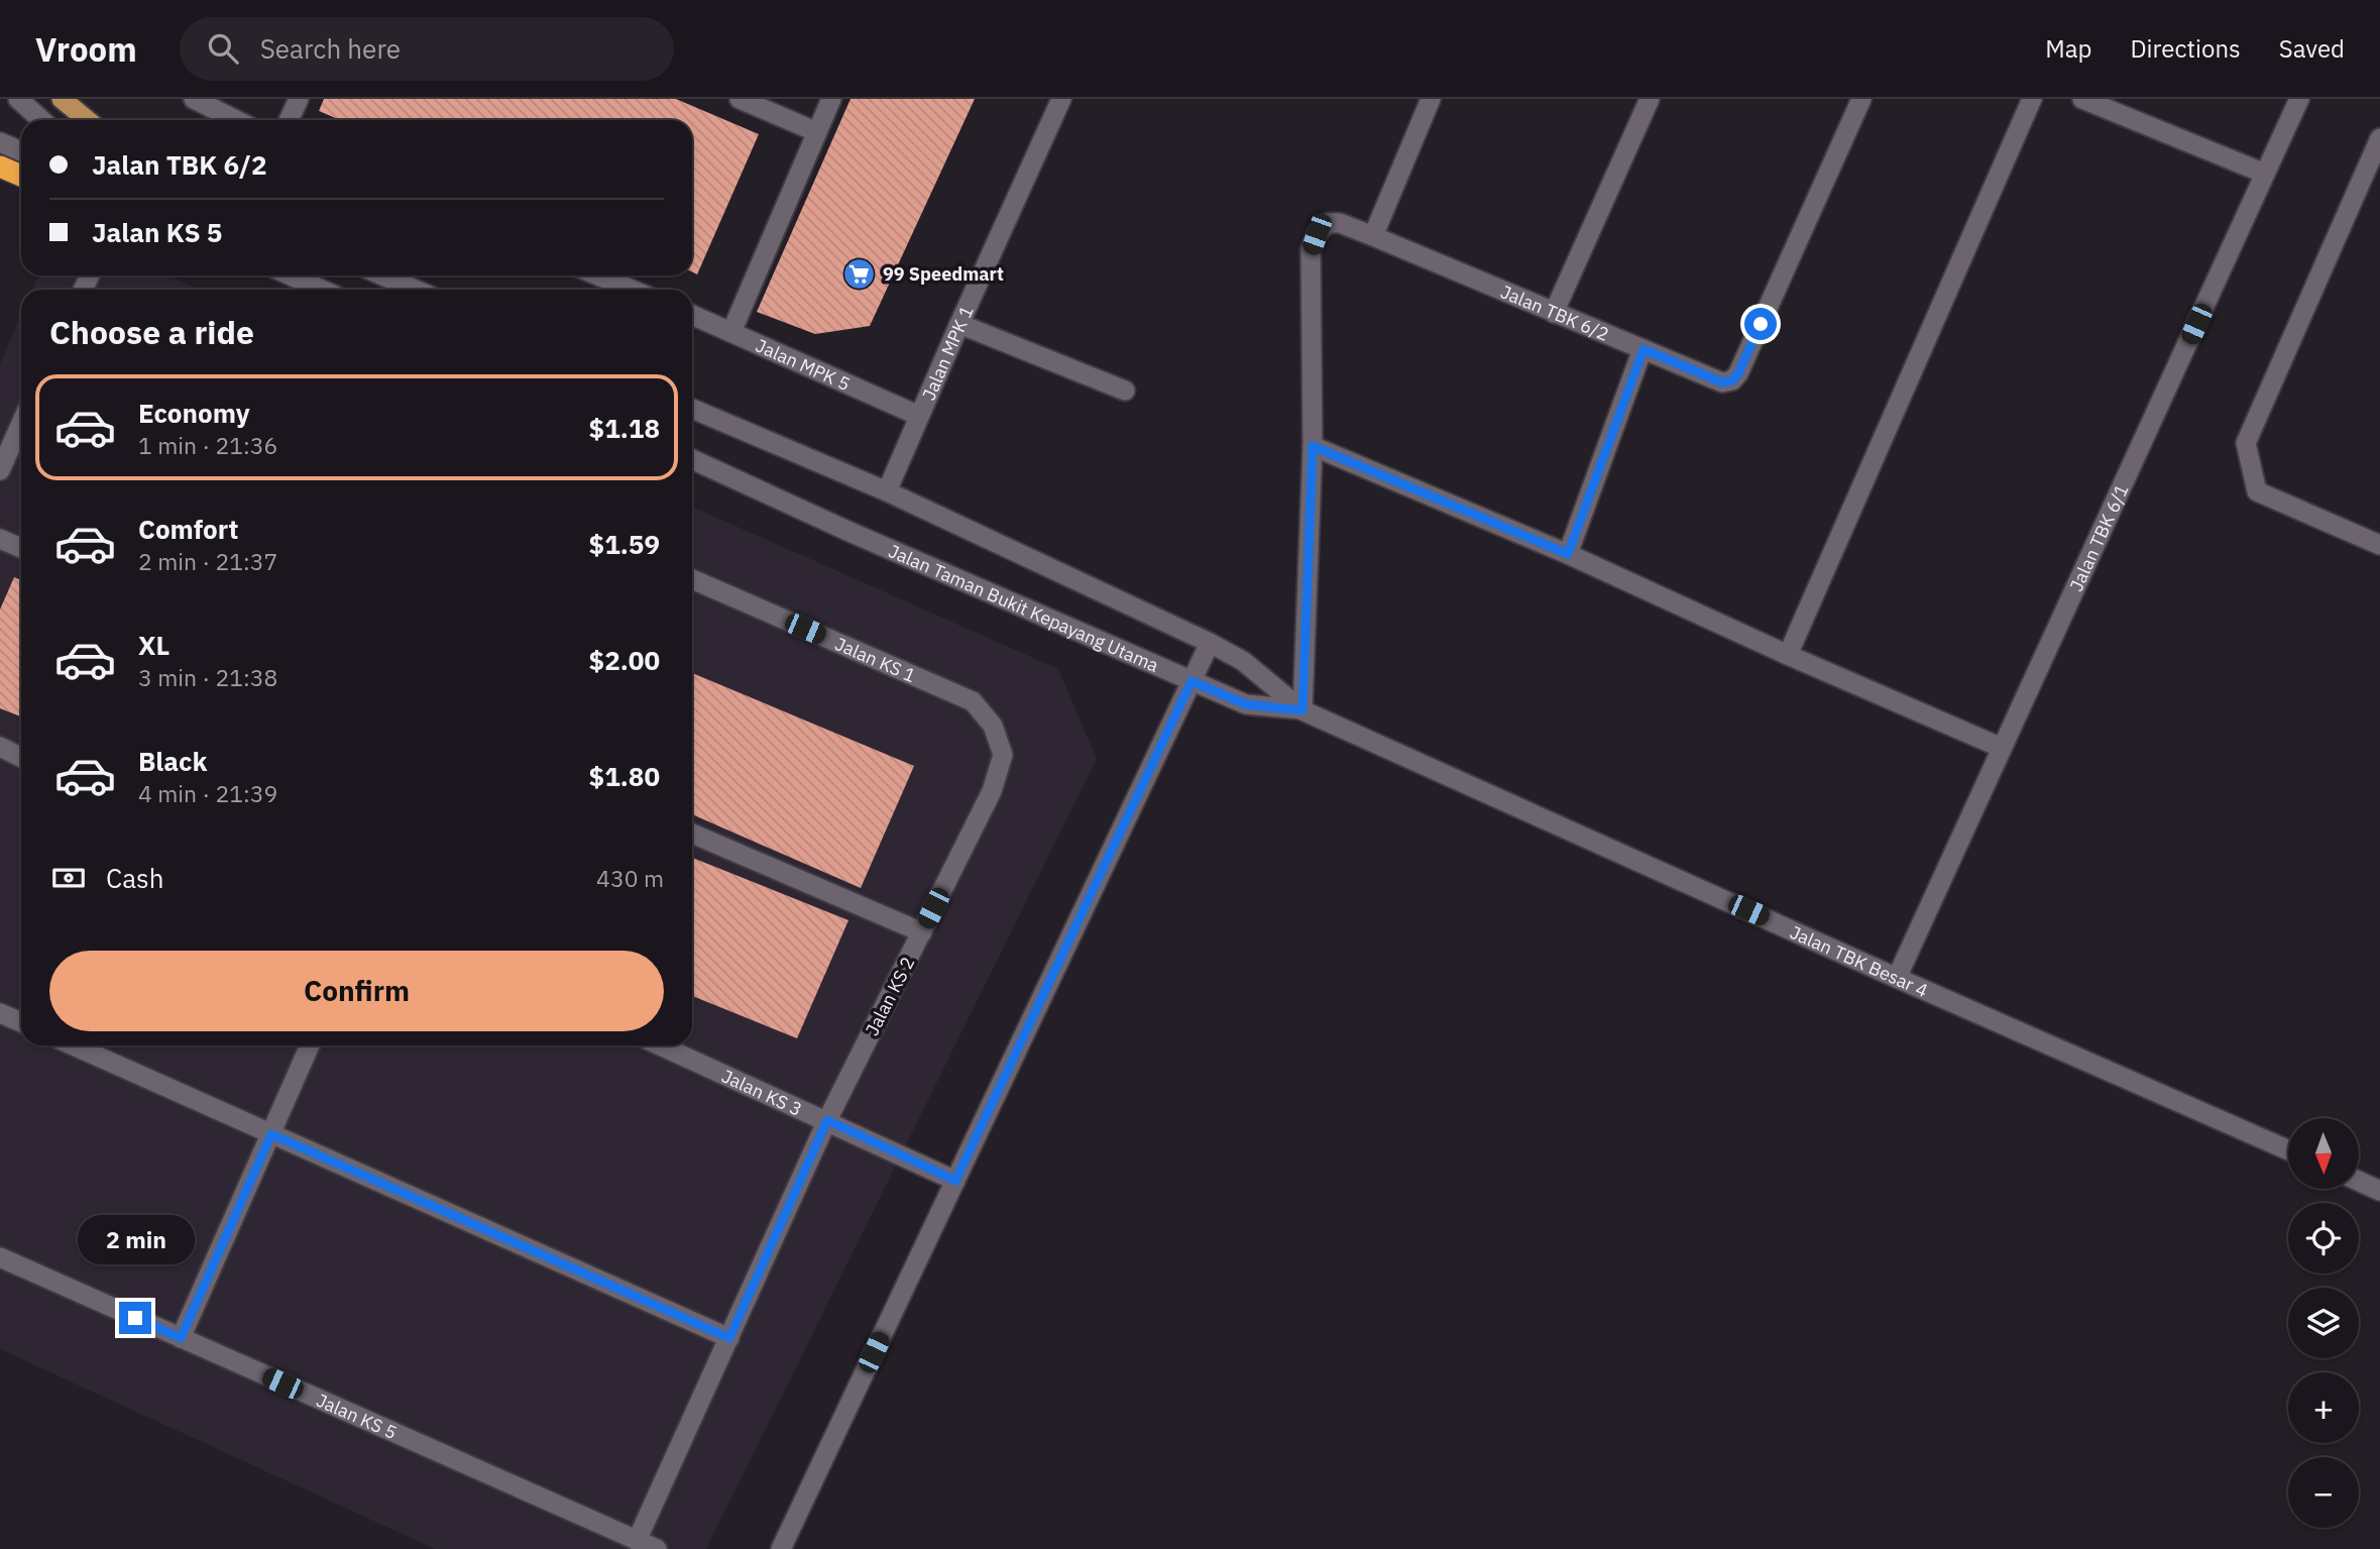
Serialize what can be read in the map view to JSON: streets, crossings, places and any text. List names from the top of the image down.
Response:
{
  "streets": {
    "street": [
      "Jalan TBK 6/2",
      "Jalan MPK 1",
      "Jalan MPK 5",
      "Jalan TBK 6/1",
      "Jalan Taman Bukit Kepayang Utama",
      "Jalan KS 1",
      "Jalan TBK Besar 4",
      "Jalan KS 2",
      "Jalan KS 3",
      "Jalan KS 5"
    ]
  },
  "crossings": [
    ["Jalan MPK 1", "Jalan MPK 5"],
    ["Jalan TBK 6/1", "Jalan TBK Besar 4"],
    ["Jalan Taman Bukit Kepayang Utama", "Jalan TBK Besar 4"],
    ["Jalan KS 1", "Jalan KS 2"],
    ["Jalan KS 2", "Jalan KS 3"],
    ["Jalan KS 2", "Jalan KS 5"]
  ],
  "places": {
    "supermarket": ["99 Speedmart"]
  },
  "north": "bottom",
  "page": {
    "header": "Vroom",
    "search": "Search here",
    "nav": ["Map", "Directions", "Saved"],
    "banner": ["Jalan TBK 6/2", "Jalan KS 5"],
    "heading": "Choose a ride",
    "list": [
      {
        "name": "Economy",
        "note": "1 min · 21:36",
        "value": "$1.18"
      },
      {
        "name": "Comfort",
        "note": "2 min · 21:37",
        "value": "$1.59"
      },
      {
        "name": "XL",
        "note": "3 min · 21:38",
        "value": "$2.00"
      },
      {
        "name": "Black",
        "note": "4 min · 21:39",
        "value": "$1.80"
      }
    ],
    "pay": ["Cash", "430 m"],
    "buttons": "Confirm",
    "map_buttons": ["+", "−"],
    "bubble": "2 min"
  }
}
